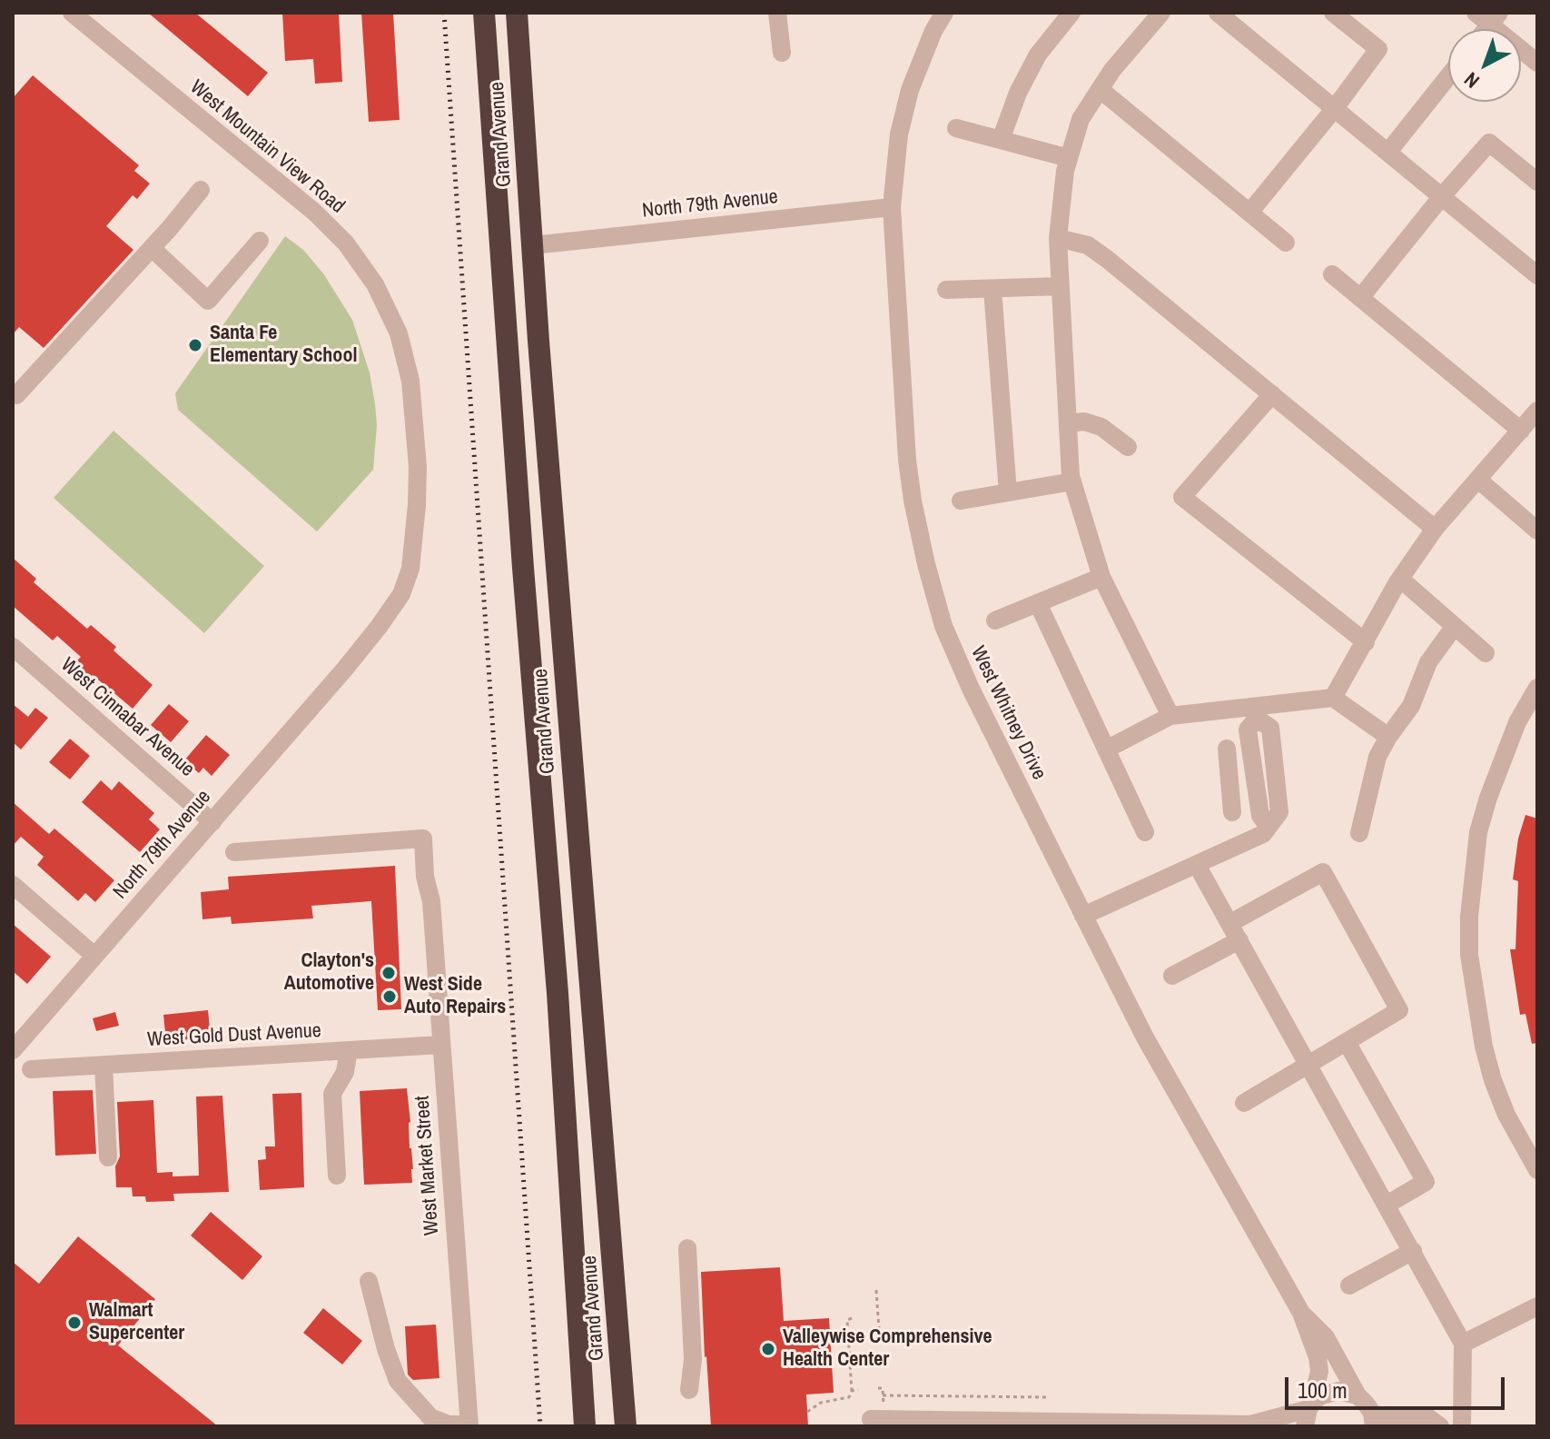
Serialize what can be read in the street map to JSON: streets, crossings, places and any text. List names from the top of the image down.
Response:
{
  "streets": {
    "highway": ["Grand Avenue"],
    "street": [
      "West Mountain View Road",
      "North 79th Avenue",
      "West Whitney Drive",
      "West Cinnabar Avenue",
      "West Gold Dust Avenue",
      "West Market Street"
    ]
  },
  "crossings": [
    ["Grand Avenue", "North 79th Avenue"],
    ["West Mountain View Road", "North 79th Avenue"],
    ["North 79th Avenue", "West Whitney Drive"],
    ["North 79th Avenue", "West Cinnabar Avenue"],
    ["West Gold Dust Avenue", "West Market Street"]
  ],
  "places": [
    "Santa Fe Elementary School",
    "Clayton's Automotive",
    "West Side Auto Repairs",
    "Walmart Supercenter",
    "Valleywise Comprehensive Health Center"
  ],
  "scale_bar": "100 m",
  "north": "bottom left"
}
